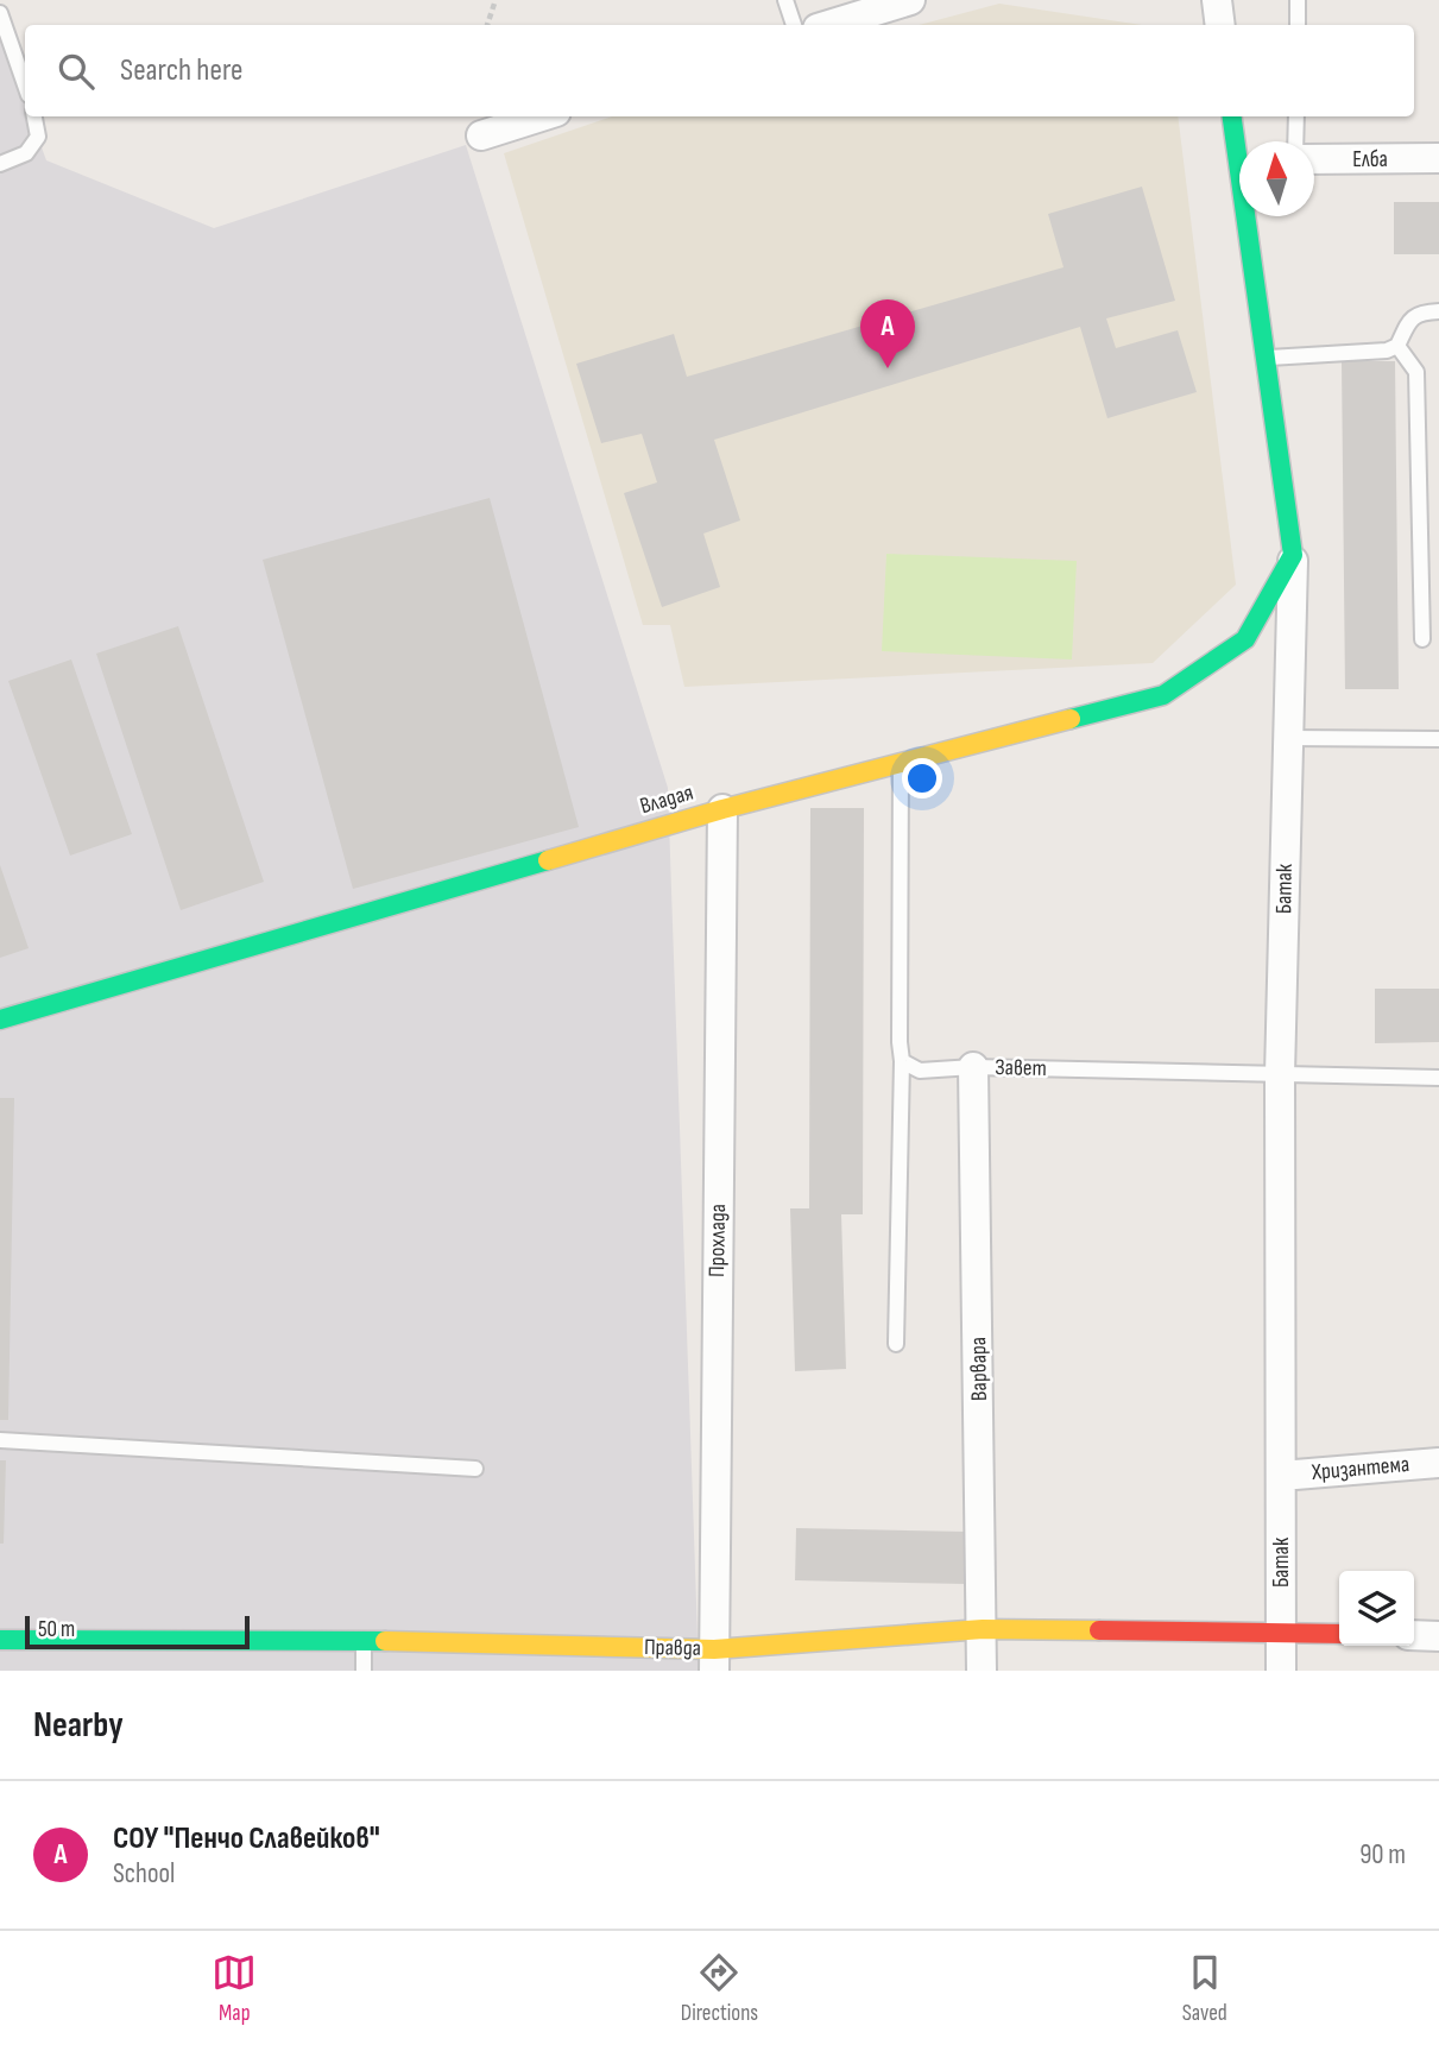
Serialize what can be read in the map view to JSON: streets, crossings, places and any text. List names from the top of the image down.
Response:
{
  "streets": {
    "street": [
      "Елба",
      "Владая",
      "Батак",
      "Прохлада",
      "Варвара",
      "Хризантема",
      "Правда"
    ],
    "lane": ["Завет"]
  },
  "crossings": [
    ["Владая", "Батак"],
    ["Владая", "Прохлада"],
    ["Батак", "Завет"],
    ["Батак", "Хризантема"],
    ["Батак", "Правда"],
    ["Завет", "Варвара"],
    ["Прохлада", "Правда"],
    ["Варвара", "Правда"]
  ],
  "scale_bar": "50 m",
  "north": "top",
  "page": {
    "search": "Search here",
    "pins": "A",
    "scale": "50 m",
    "heading": "Nearby",
    "list": [
      {
        "mark": "A",
        "name": "СОУ \"Пенчо Славейков\"",
        "note": "School",
        "value": "90 m"
      }
    ],
    "nav": ["Map", "Directions", "Saved"]
  }
}
